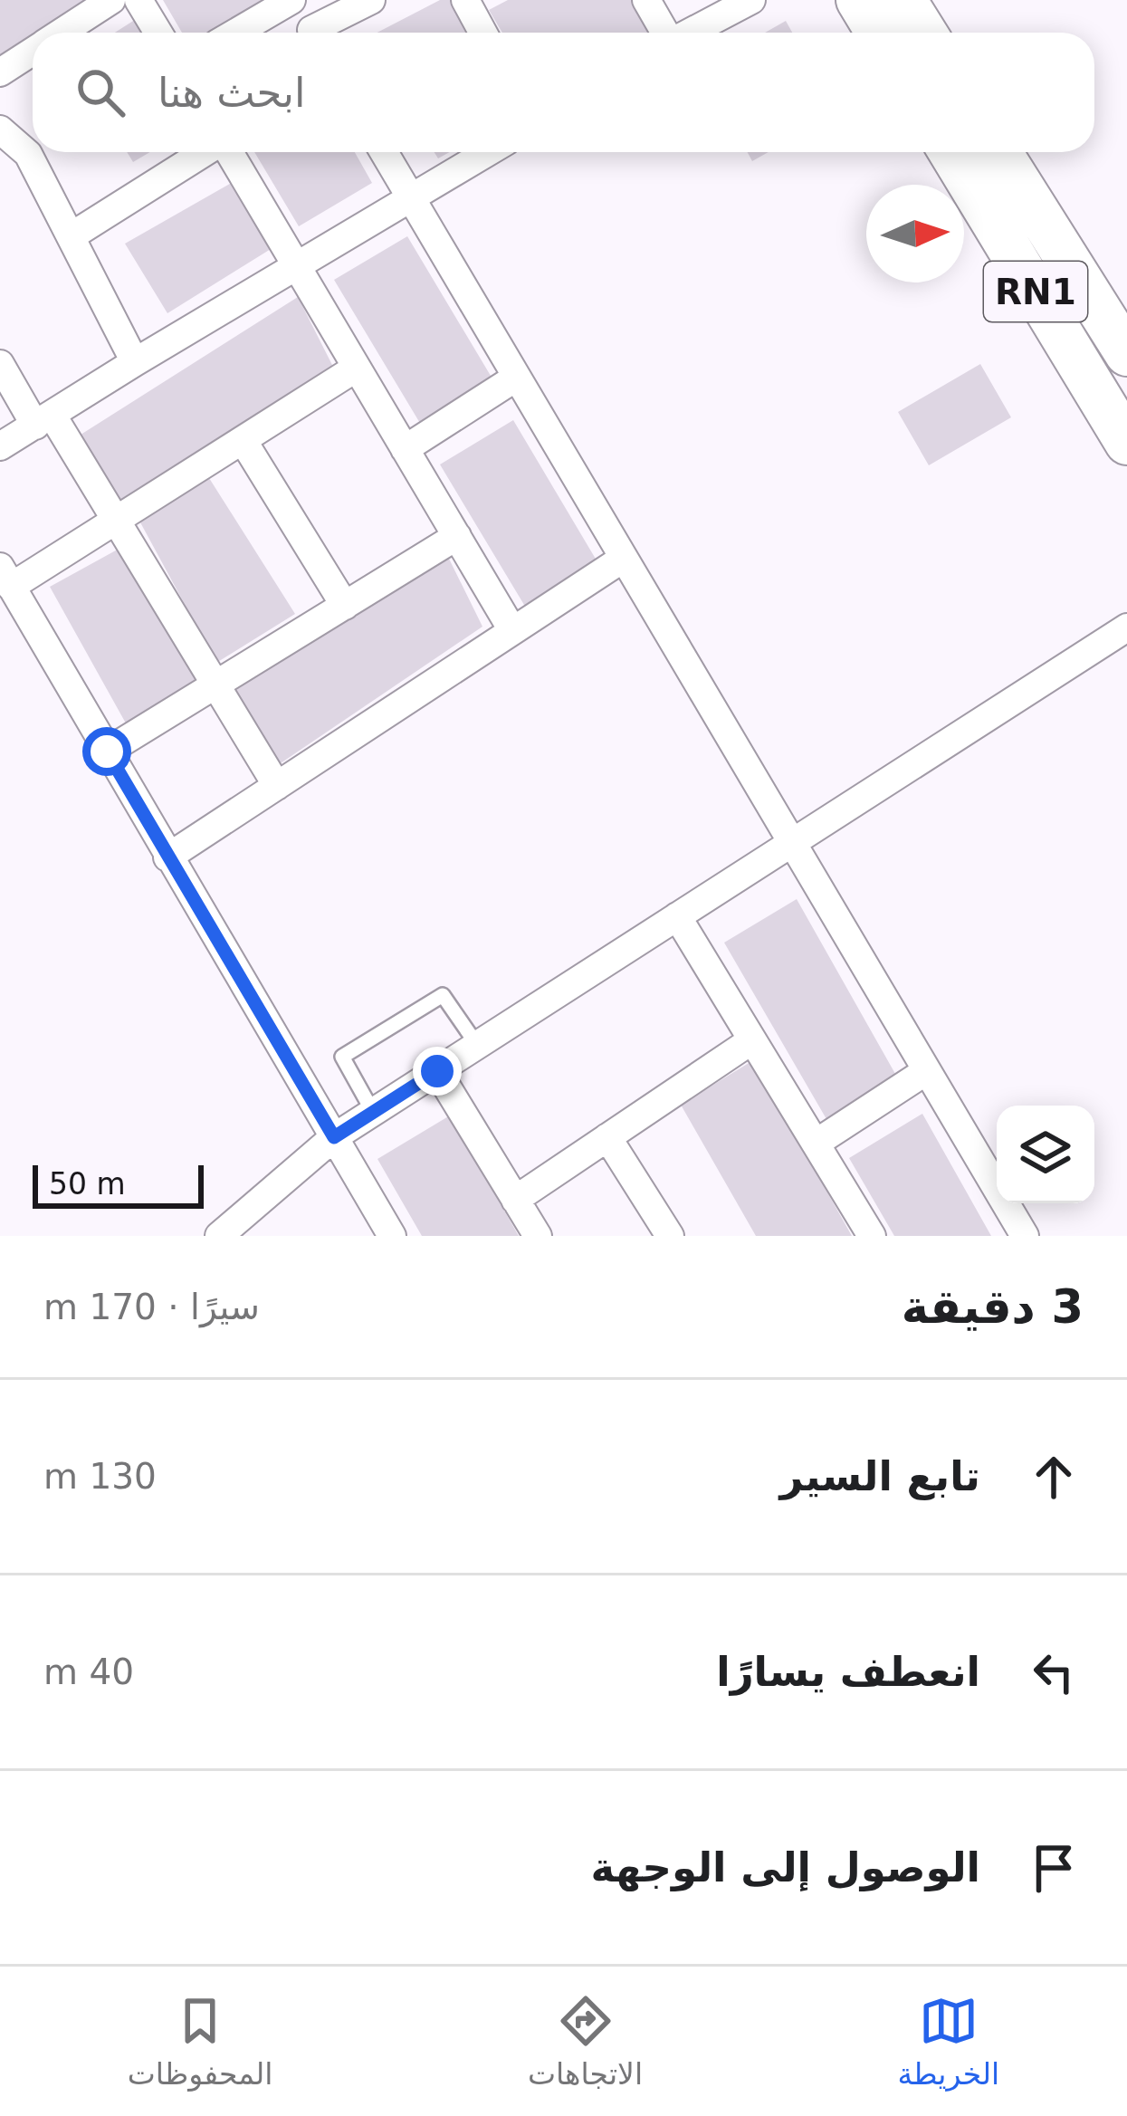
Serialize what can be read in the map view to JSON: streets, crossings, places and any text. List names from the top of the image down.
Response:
{
  "streets": {
    "main road": ["RN1"]
  },
  "scale_bar": "50 m",
  "north": "right",
  "page": {
    "search": "ابحث هنا",
    "scale": "50 m",
    "heading": ["3 دقيقة", "سيرًا · 170 m"],
    "list": [
      ["تابع السير", "130 m"],
      ["انعطف يسارًا", "40 m"],
      "الوصول إلى الوجهة"
    ],
    "nav": ["الخريطة", "الاتجاهات", "المحفوظات"]
  }
}
